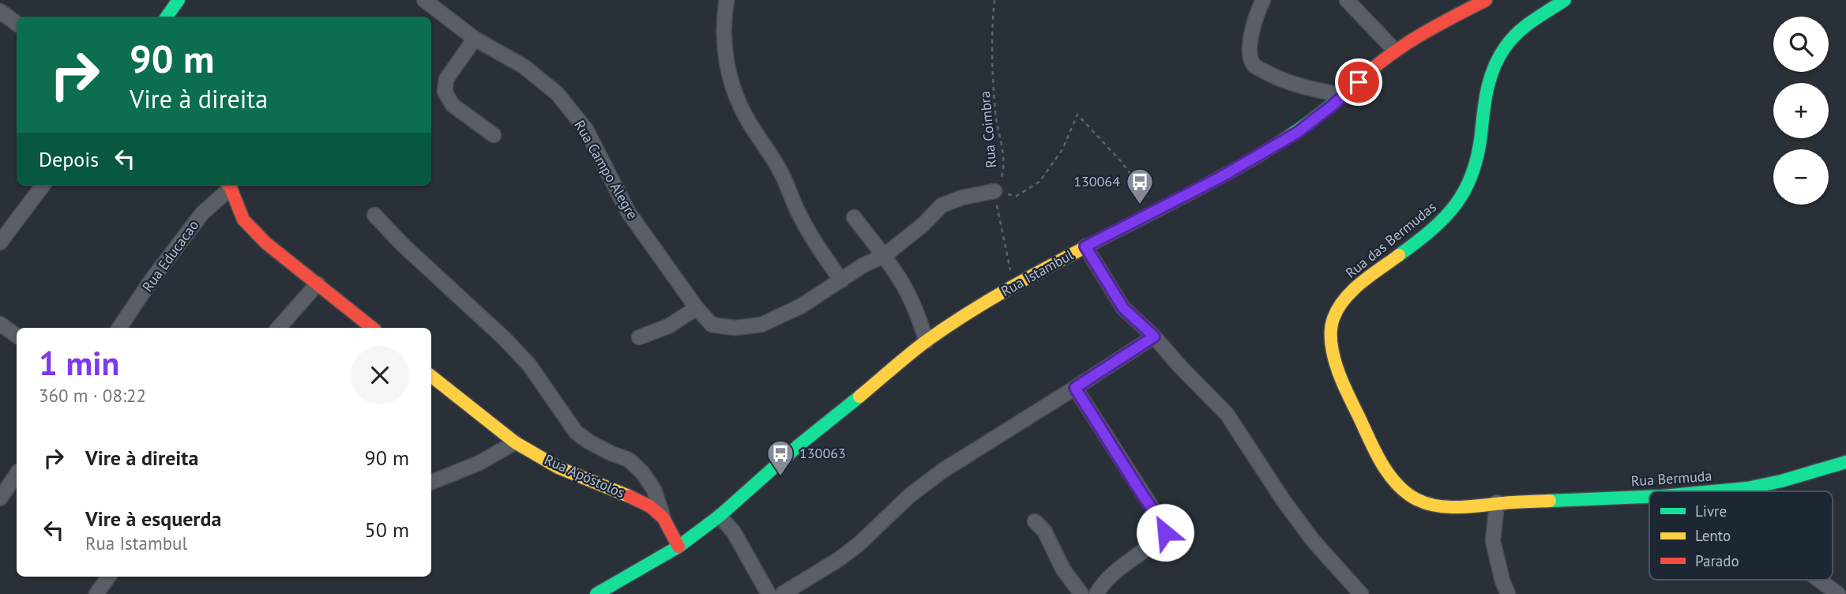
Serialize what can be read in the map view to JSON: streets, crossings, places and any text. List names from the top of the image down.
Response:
{
  "streets": {
    "street": [
      "Rua Campo Alegre",
      "Rua das Bermudas",
      "Rua Educacao",
      "Rua Istambul",
      "Rua Apóstolos",
      "Rua Bermuda"
    ],
    "path": ["Rua Coimbra"]
  },
  "crossings": [
    ["Rua Coimbra", "Rua Istambul"],
    ["Rua das Bermudas", "Rua Bermuda"],
    ["Rua Istambul", "Rua Apóstolos"]
  ],
  "places": {
    "bus stop": ["130064", "130063"]
  },
  "legend": ["Livre", "Lento", "Parado"],
  "page": {
    "map_buttons": ["+", "−"],
    "turn": ["90 m", "Vire à direita"],
    "then": "Depois",
    "heading": ["1 min", "360 m · 08:22"],
    "list": [
      {
        "name": "Vire à direita",
        "value": "90 m"
      },
      {
        "name": "Vire à esquerda",
        "note": "Rua Istambul",
        "value": "50 m"
      }
    ]
  }
}
